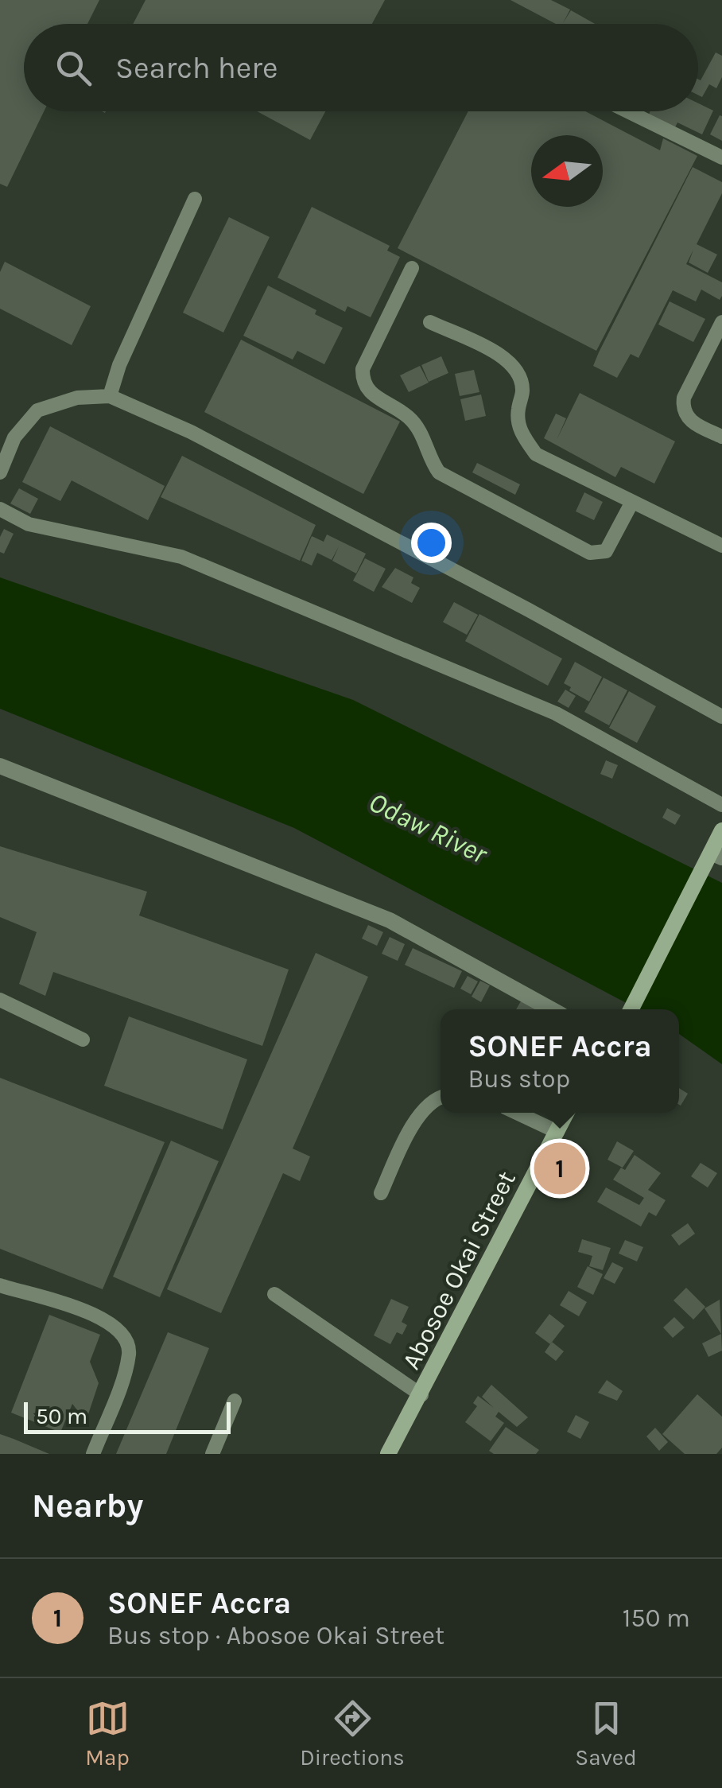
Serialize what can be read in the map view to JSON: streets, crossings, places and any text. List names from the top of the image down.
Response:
{
  "streets": {
    "street": ["Abosoe Okai Street"]
  },
  "water": ["Odaw River"],
  "scale_bar": "50 m",
  "north": "left",
  "page": {
    "search": "Search here",
    "popup": ["SONEF Accra", "Bus stop"],
    "pins": "1",
    "scale": "50 m",
    "heading": "Nearby",
    "list": [
      {
        "mark": "1",
        "name": "SONEF Accra",
        "note": "Bus stop · Abosoe Okai Street",
        "value": "150 m"
      }
    ],
    "nav": ["Map", "Directions", "Saved"]
  }
}
